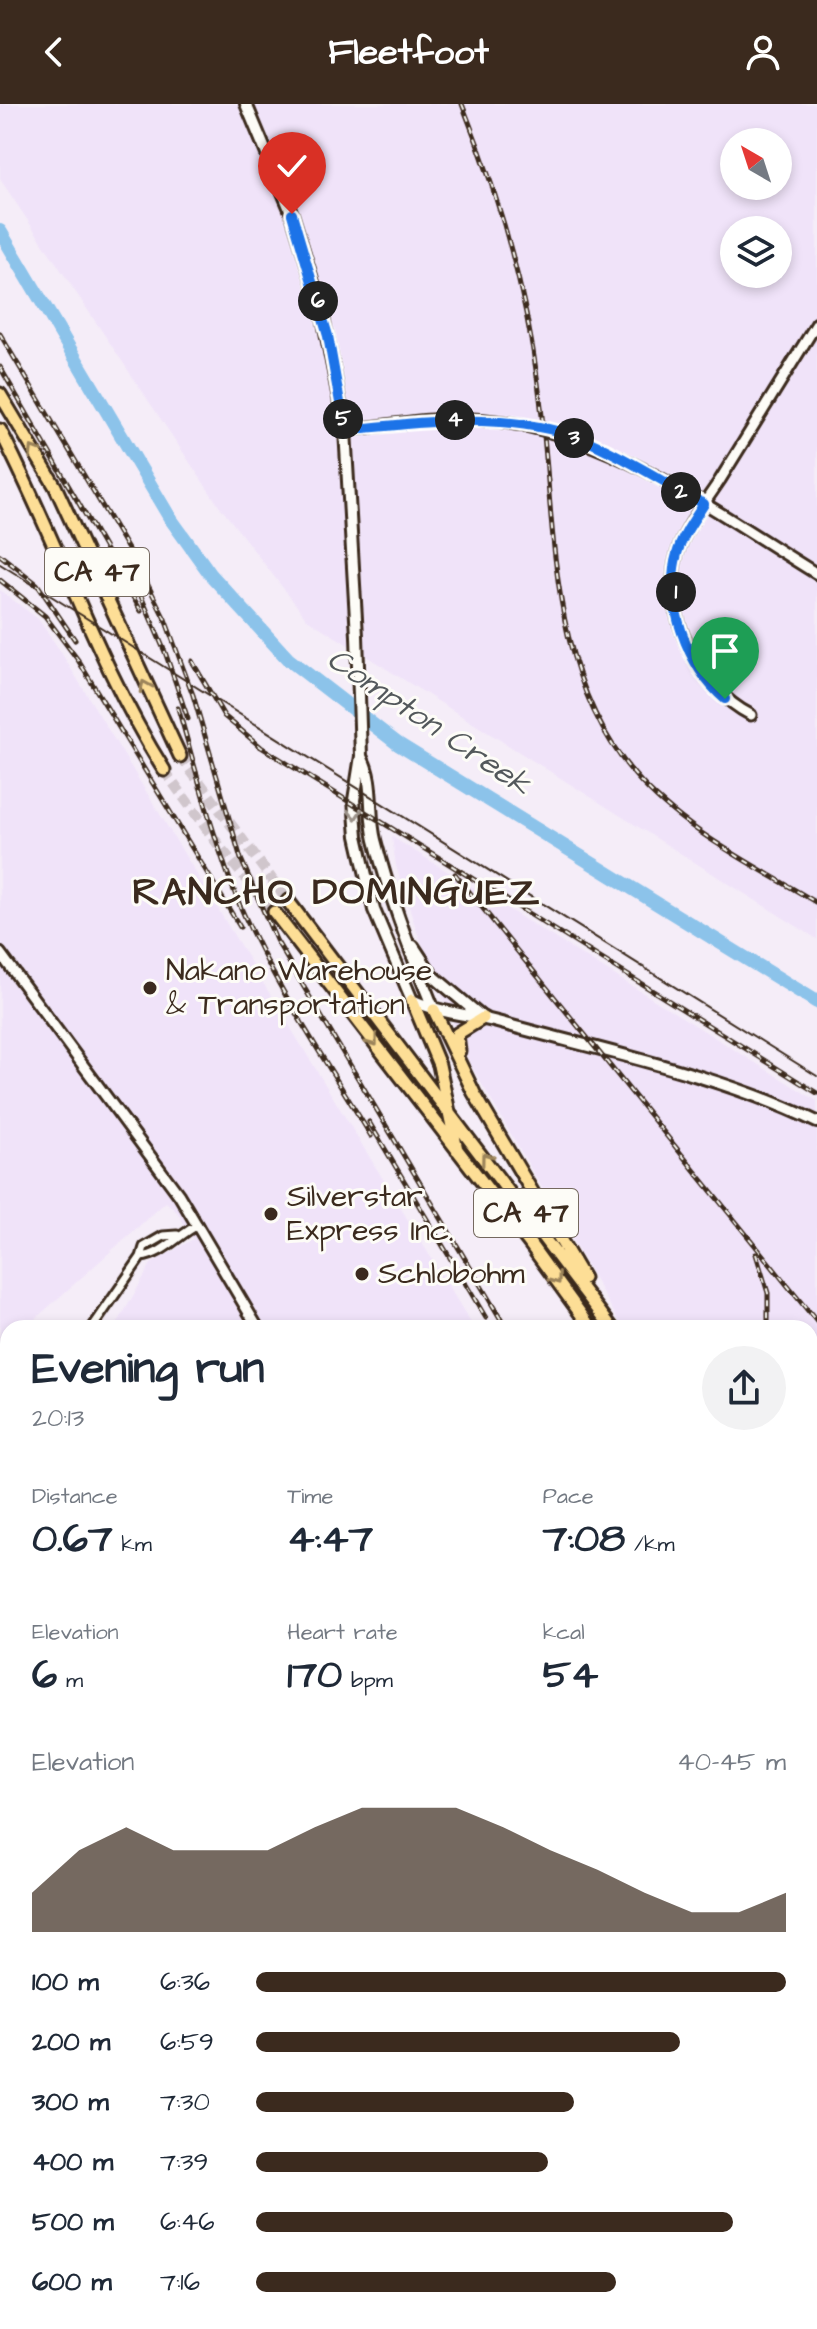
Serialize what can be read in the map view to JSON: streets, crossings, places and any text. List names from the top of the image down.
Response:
{
  "streets": {
    "main road": ["CA 47"]
  },
  "districts": ["RANCHO DOMINGUEZ"],
  "water": ["Compton Creek"],
  "places": ["Nakano Warehouse & Transportation", "Silverstar Express Inc.", "Schlobohm"],
  "north": "top left",
  "page": {
    "header": "Fleetfoot",
    "pins": [
      "6",
      "5",
      "4",
      "3",
      "2",
      "1"
    ],
    "heading": ["Evening run", "20:13"],
    "stats": [
      ["Distance", "0.67 km"],
      ["Time", "4:47"],
      ["Pace", "7:08 /km"],
      ["Elevation", "6 m"],
      ["Heart rate", "170 bpm"],
      ["kcal", "54"]
    ],
    "chart": ["Elevation", "40–45 m"],
    "list": [
      {
        "name": "100 m",
        "note": "6:36"
      },
      {
        "name": "200 m",
        "note": "6:59"
      },
      {
        "name": "300 m",
        "note": "7:30"
      },
      {
        "name": "400 m",
        "note": "7:39"
      },
      {
        "name": "500 m",
        "note": "6:46"
      },
      {
        "name": "600 m",
        "note": "7:16"
      }
    ]
  }
}
